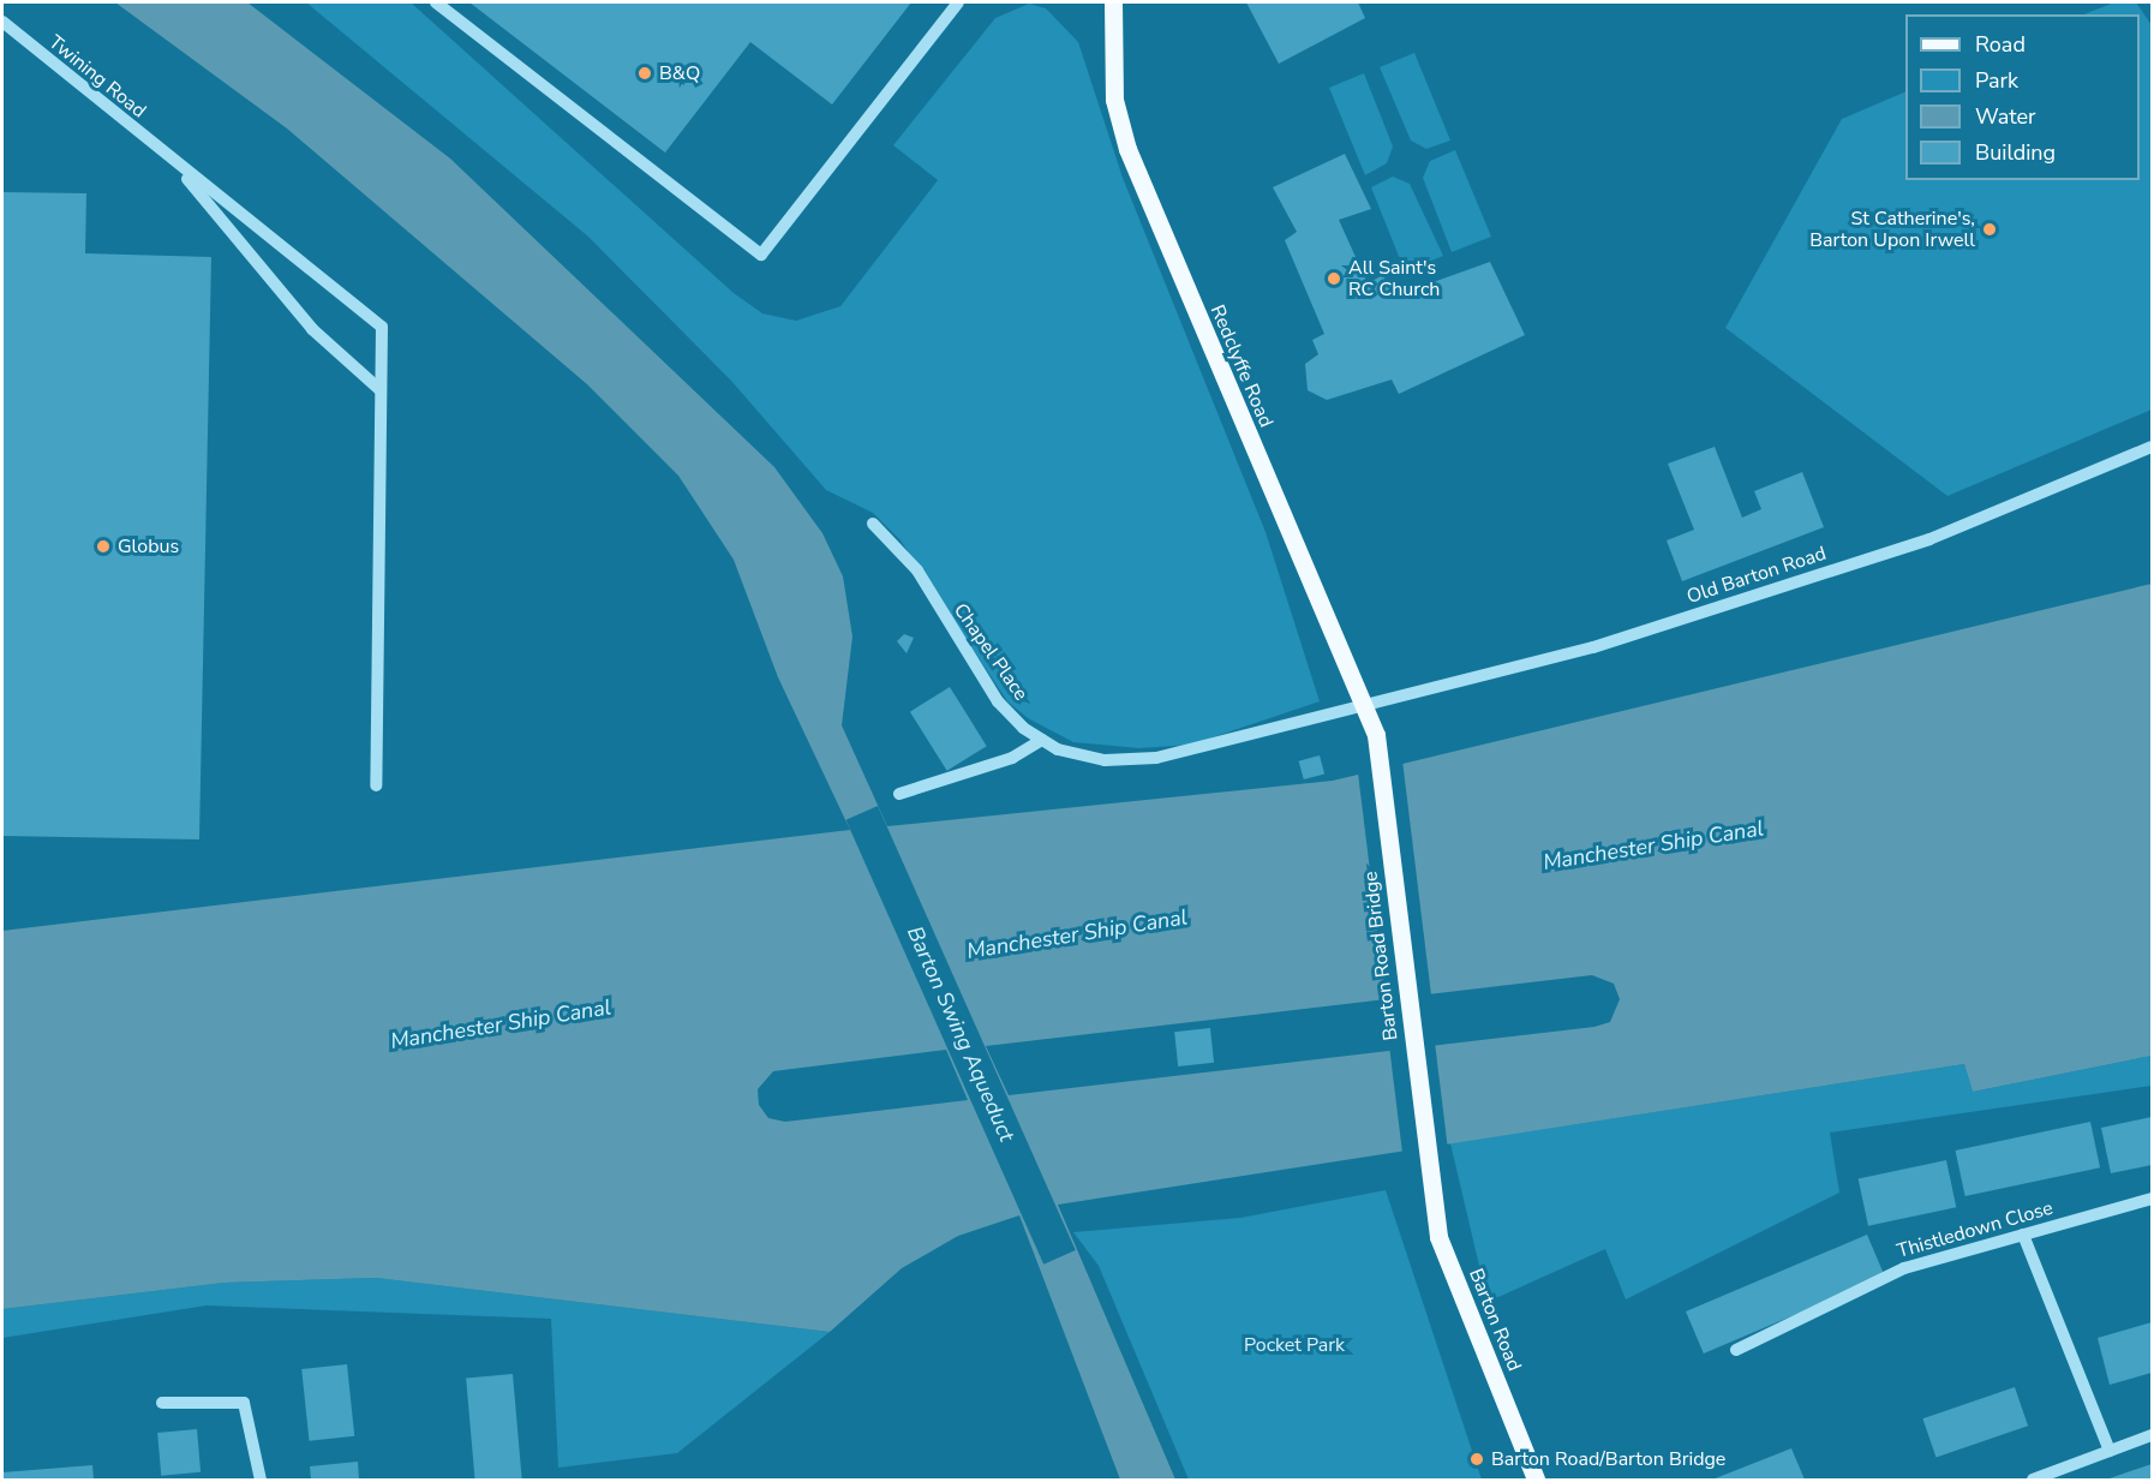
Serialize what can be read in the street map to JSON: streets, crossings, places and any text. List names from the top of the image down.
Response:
{
  "streets": {
    "main road": ["Redclyffe Road", "Barton Road Bridge", "Barton Road"],
    "street": [
      "Twining Road",
      "Old Barton Road",
      "Chapel Place",
      "Thistledown Close"
    ]
  },
  "crossings": [
    ["Redclyffe Road", "Old Barton Road"],
    ["Redclyffe Road", "Chapel Place"],
    ["Redclyffe Road", "Barton Road Bridge"],
    ["Old Barton Road", "Chapel Place"],
    ["Barton Road Bridge", "Barton Road"]
  ],
  "water": ["Manchester Ship Canal", "Barton Swing Aqueduct"],
  "parks": ["Pocket Park"],
  "places": [
    "B&Q",
    "St Catherine's, Barton Upon Irwell",
    "All Saint's RC Church",
    "Globus",
    "Barton Road/Barton Bridge"
  ],
  "legend": [
    "Road",
    "Park",
    "Water",
    "Building"
  ]
}
